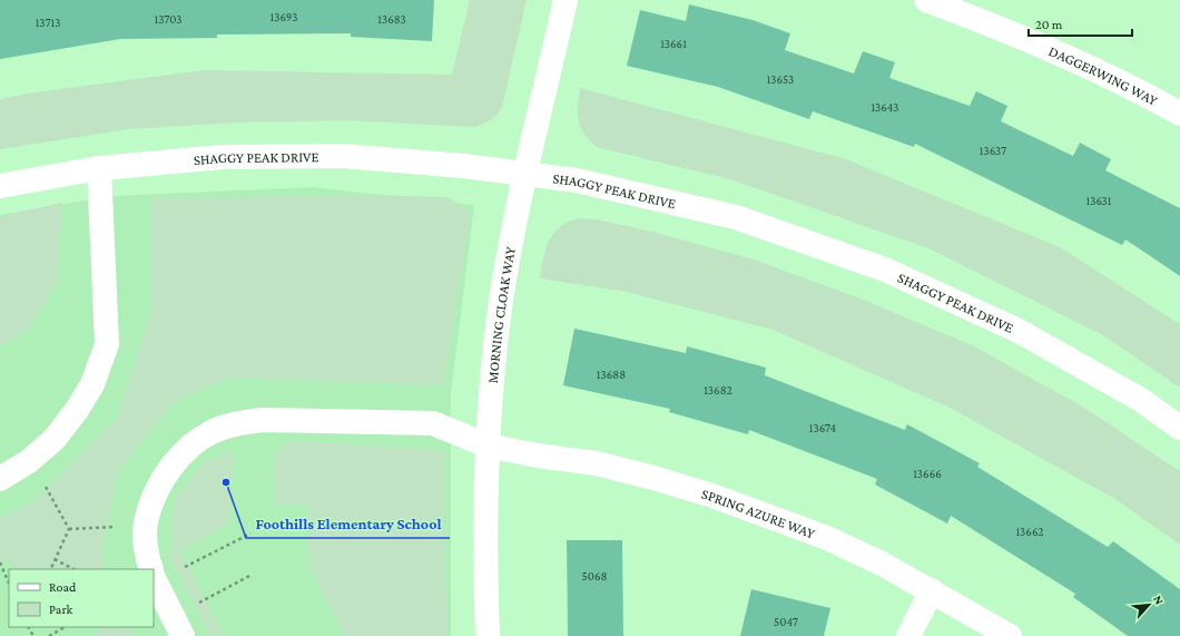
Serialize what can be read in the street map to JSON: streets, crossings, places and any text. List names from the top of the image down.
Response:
{
  "streets": {
    "street": [
      "DAGGERWING WAY",
      "SHAGGY PEAK DRIVE",
      "MORNING CLOAK WAY",
      "SPRING AZURE WAY"
    ]
  },
  "crossings": [
    ["SHAGGY PEAK DRIVE", "MORNING CLOAK WAY"],
    ["MORNING CLOAK WAY", "SPRING AZURE WAY"]
  ],
  "places": ["Foothills Elementary School"],
  "house_numbers": [
    "13693",
    "13703",
    "13683",
    "13713",
    "13661",
    "13653",
    "13643",
    "13637",
    "13631",
    "13688",
    "13682",
    "13674",
    "13666",
    "13662",
    "5068",
    "5047"
  ],
  "legend": ["Road", "Park"],
  "scale_bar": "20 m",
  "north": "top right"
}
